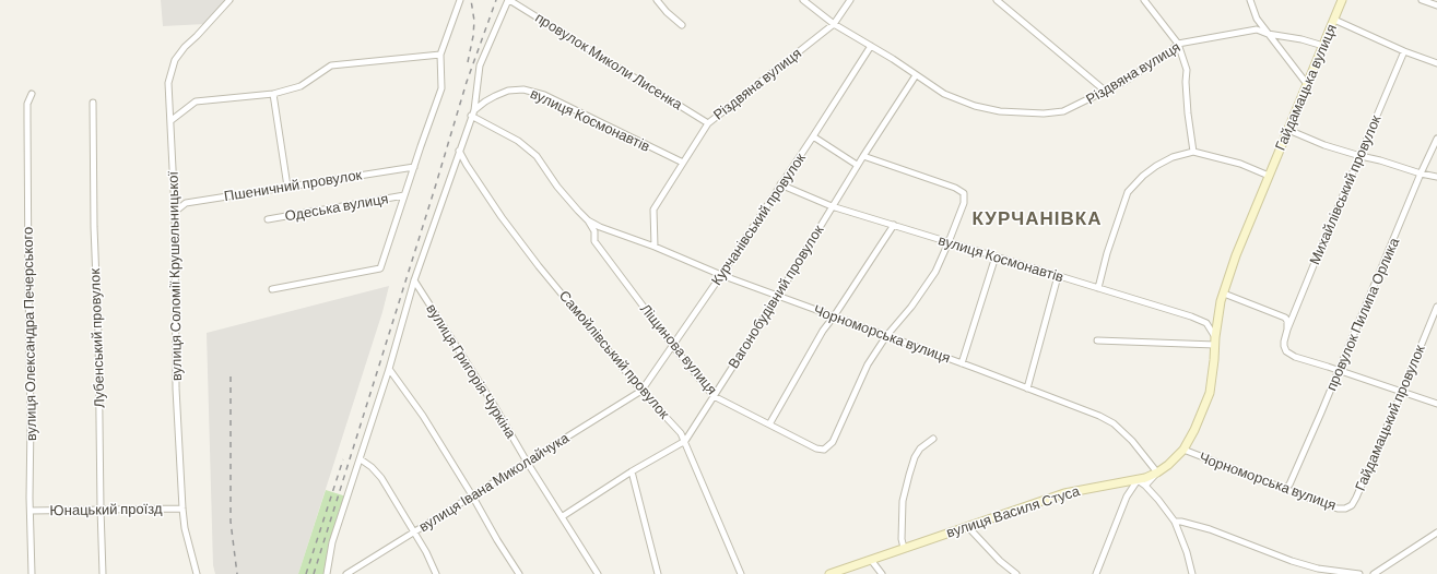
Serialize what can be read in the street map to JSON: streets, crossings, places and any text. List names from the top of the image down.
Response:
{
  "streets": {
    "main road": ["Гайдамацька вулиця", "вулиця Василя Стуса"],
    "street": [
      "провулок Миколи Лисенка",
      "Різдвяна вулиця",
      "вулиця Космонавтів",
      "Пшеничний провулок",
      "Михайлівський провулок",
      "Одеська вулиця",
      "Курчанівський провулок",
      "вулиця Соломії Крушельницької",
      "Вагонобудівний провулок",
      "провулок Пилипа Орлика",
      "вулиця Олександра Печерського",
      "Чорноморська вулиця",
      "Лубенський провулок",
      "Ліщинова вулиця",
      "Самойлівський провулок",
      "вулиця Григорія Чуркіна",
      "Гайдамацький провулок",
      "вулиця Івана Миколайчука",
      "Юнацький проїзд"
    ]
  },
  "crossings": [
    ["провулок Миколи Лисенка", "Різдвяна вулиця"],
    ["Різдвяна вулиця", "Гайдамацька вулиця"],
    ["Різдвяна вулиця", "вулиця Космонавтів"],
    ["Різдвяна вулиця", "Курчанівський провулок"],
    ["Різдвяна вулиця", "Вагонобудівний провулок"],
    ["Різдвяна вулиця", "Чорноморська вулиця"],
    ["Гайдамацька вулиця", "вулиця Космонавтів"],
    ["Гайдамацька вулиця", "Чорноморська вулиця"],
    ["Гайдамацька вулиця", "вулиця Василя Стуса"],
    ["вулиця Космонавтів", "Курчанівський провулок"],
    ["вулиця Космонавтів", "Вагонобудівний провулок"],
    ["вулиця Космонавтів", "Ліщинова вулиця"],
    ["Пшеничний провулок", "Одеська вулиця"],
    ["Пшеничний провулок", "вулиця Соломії Крушельницької"],
    ["Курчанівський провулок", "Чорноморська вулиця"],
    ["Курчанівський провулок", "Ліщинова вулиця"],
    ["Курчанівський провулок", "Самойлівський провулок"],
    ["Курчанівський провулок", "вулиця Івана Миколайчука"],
    ["вулиця Соломії Крушельницької", "Юнацький проїзд"],
    ["Вагонобудівний провулок", "Чорноморська вулиця"],
    ["Вагонобудівний провулок", "Ліщинова вулиця"],
    ["Вагонобудівний провулок", "Самойлівський провулок"],
    ["Вагонобудівний провулок", "вулиця Григорія Чуркіна"],
    ["провулок Пилипа Орлика", "Чорноморська вулиця"],
    ["вулиця Олександра Печерського", "Юнацький проїзд"],
    ["Чорноморська вулиця", "Ліщинова вулиця"],
    ["Чорноморська вулиця", "Гайдамацький провулок"],
    ["Чорноморська вулиця", "вулиця Василя Стуса"],
    ["Лубенський провулок", "Юнацький проїзд"],
    ["Самойлівський провулок", "вулиця Івана Миколайчука"],
    ["вулиця Григорія Чуркіна", "вулиця Івана Миколайчука"]
  ],
  "districts": ["КУРЧАНІВКА"]
}
